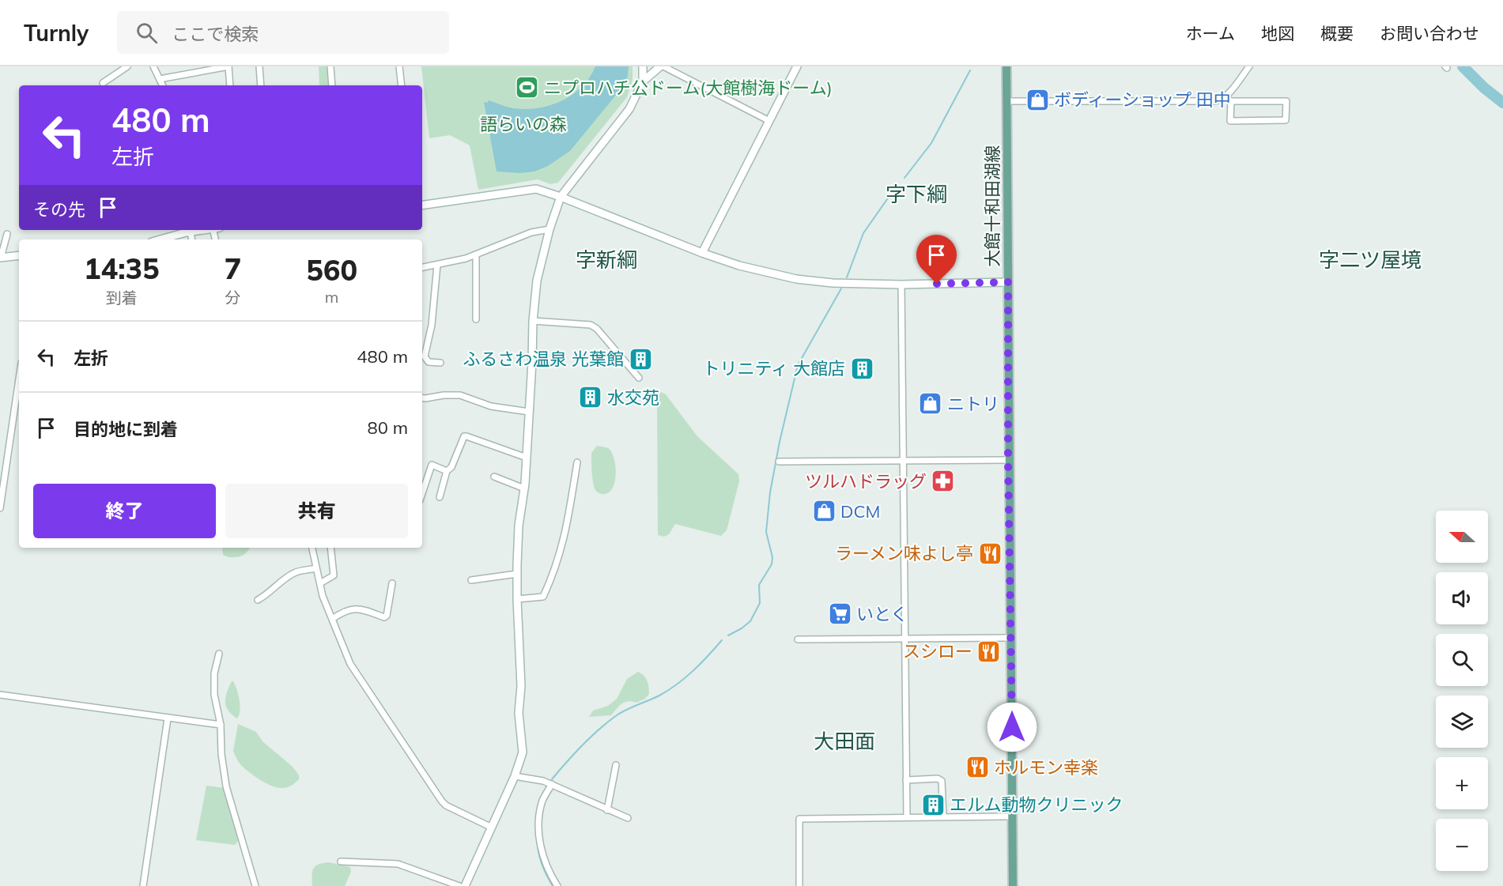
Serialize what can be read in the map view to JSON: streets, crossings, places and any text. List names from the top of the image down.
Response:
{
  "streets": {
    "main road": ["大館十和田湖線"]
  },
  "districts": [
    "字下綱",
    "字新綱",
    "字二ツ屋境",
    "大田面"
  ],
  "parks": ["語らいの森"],
  "places": {
    "sports": ["ニプロハチ公ドーム(大館樹海ドーム)"],
    "shop": ["ボディーショップ 田中", "ニトリ", "DCM"],
    "building": [
      "ふるさわ温泉 光葉館",
      "トリニティ 大館店",
      "水交苑",
      "エルム動物クリニック"
    ],
    "pharmacy": ["ツルハドラッグ"],
    "restaurant": ["ラーメン味よし亭", "スシロー", "ホルモン幸楽"],
    "supermarket": ["いとく"]
  },
  "north": "left",
  "page": {
    "header": "Turnly",
    "search": "ここで検索",
    "nav": [
      "ホーム",
      "地図",
      "概要",
      "お問い合わせ"
    ],
    "turn": ["480 m", "左折"],
    "then": "その先",
    "eta": [
      "14:35",
      "到着",
      "7",
      "分",
      "560",
      "m"
    ],
    "list": [
      {
        "name": "左折",
        "value": "480 m"
      },
      {
        "name": "目的地に到着",
        "value": "80 m"
      }
    ],
    "buttons": ["終了", "共有"],
    "map_buttons": ["+", "−"]
  }
}
